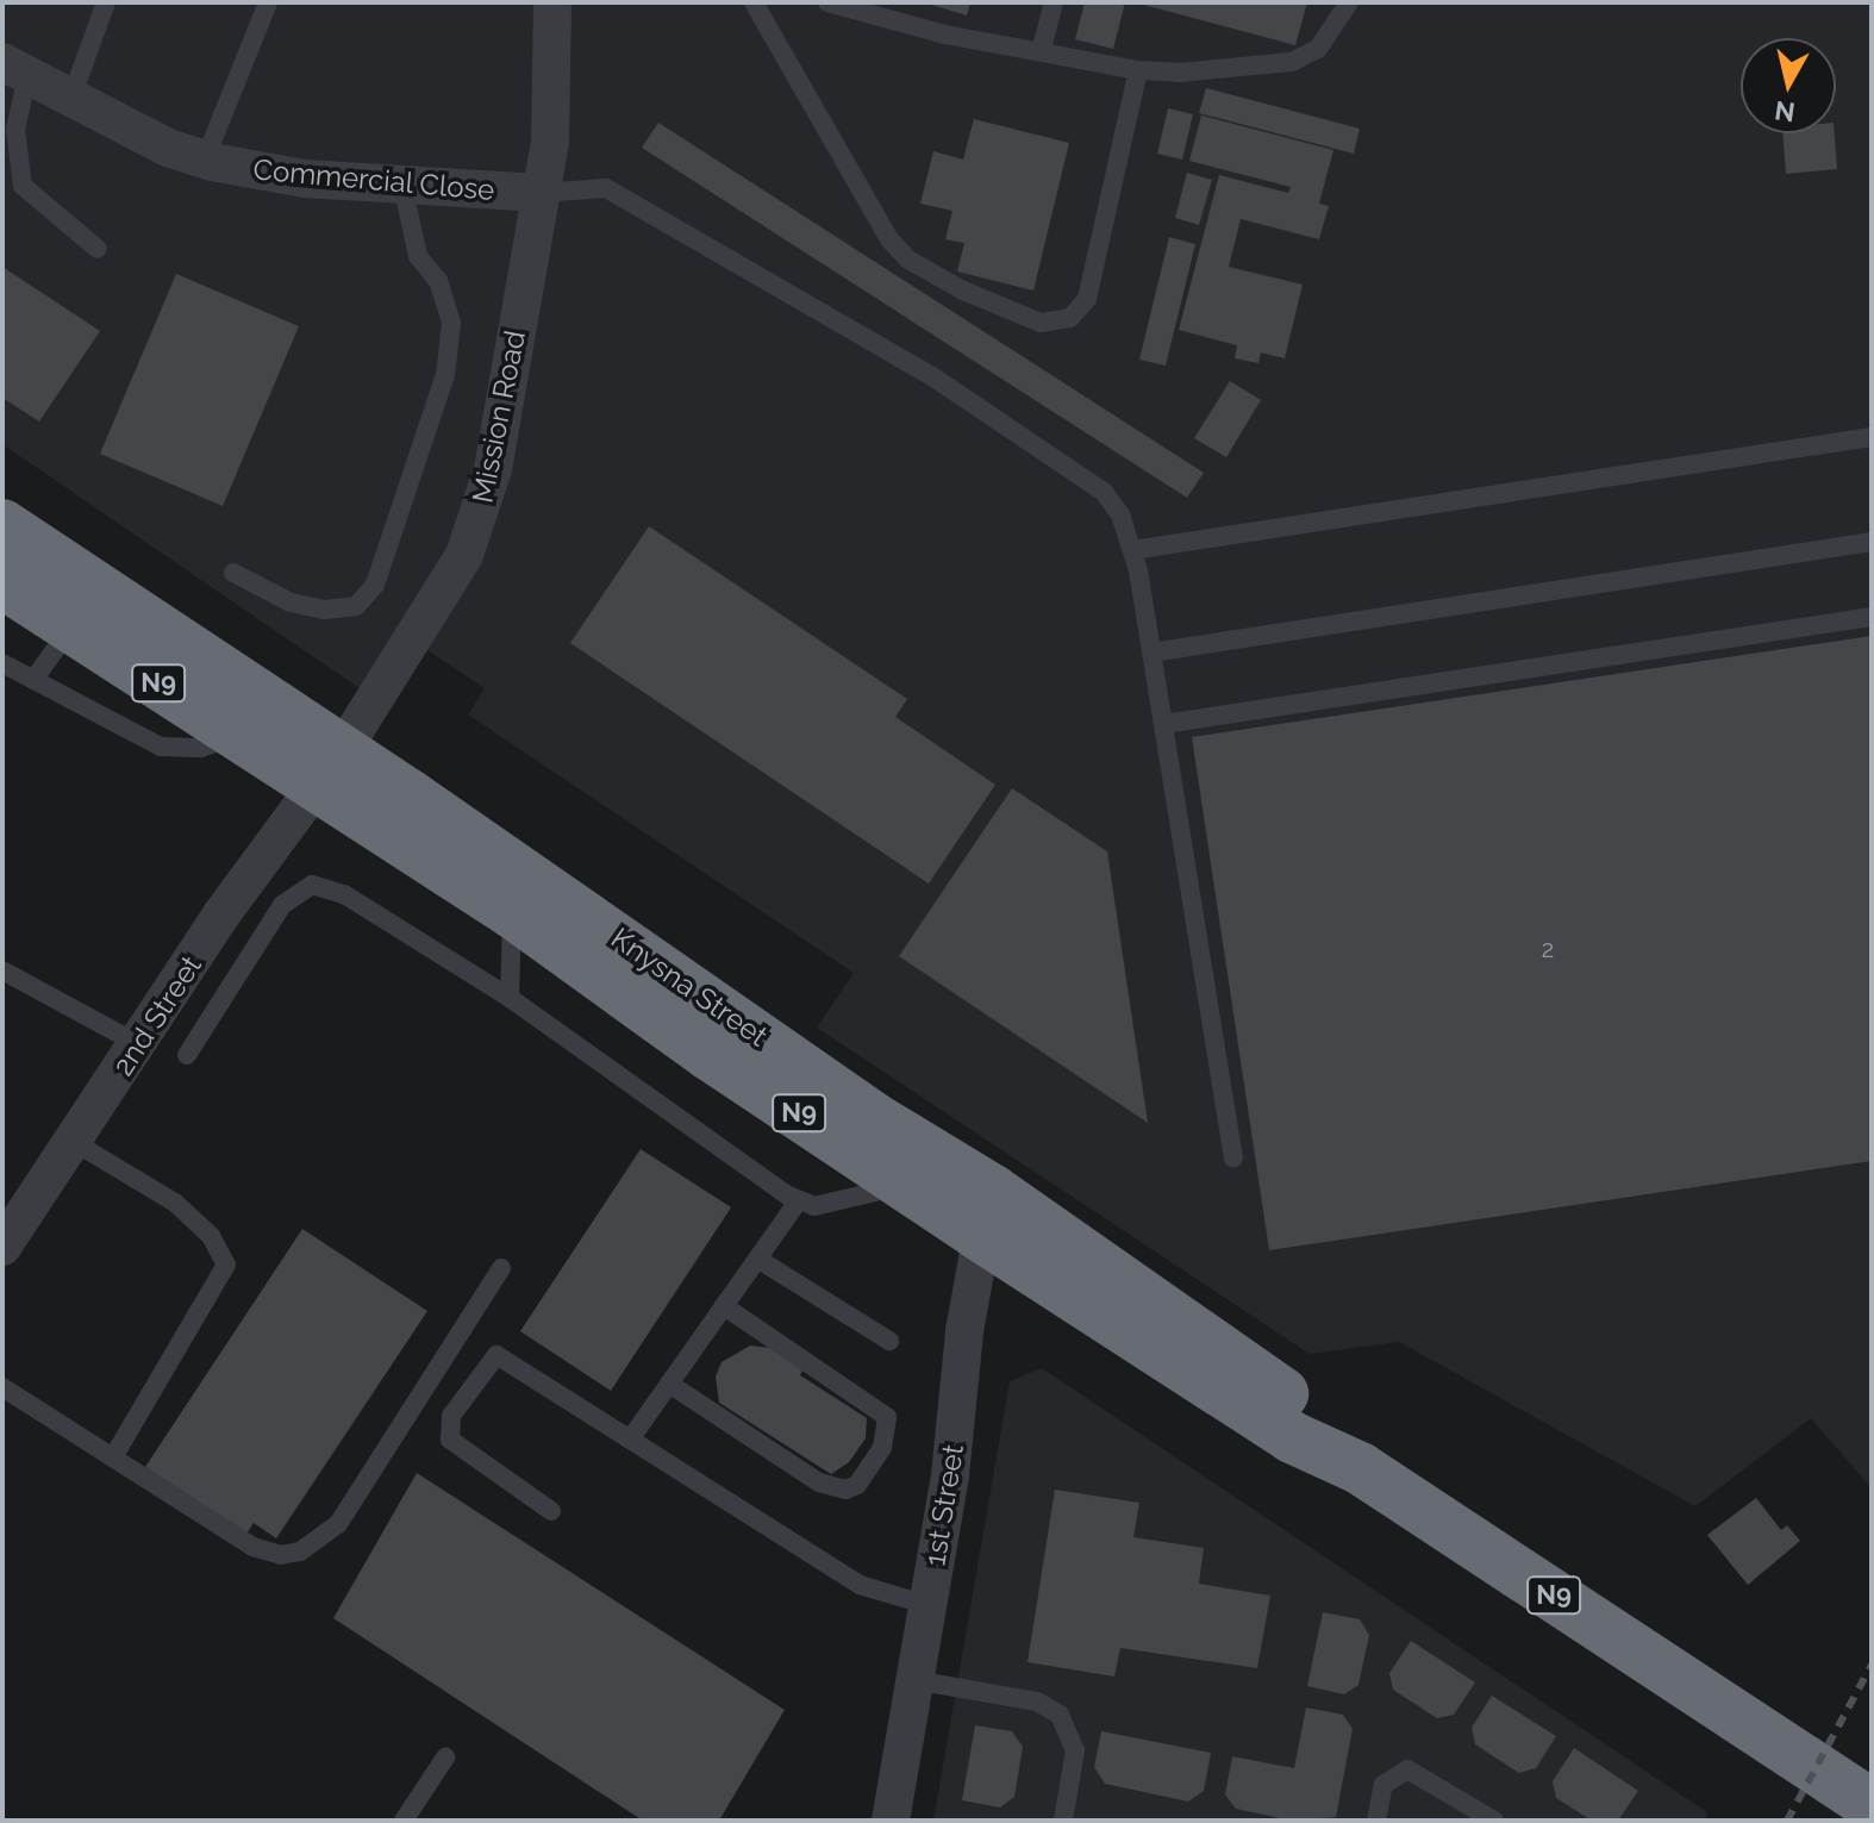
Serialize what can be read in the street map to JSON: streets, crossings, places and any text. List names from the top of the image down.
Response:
{
  "streets": {
    "highway": ["N9", "Knysna Street"],
    "street": [
      "Commercial Close",
      "Mission Road",
      "2nd Street",
      "1st Street"
    ]
  },
  "crossings": [
    ["Commercial Close", "Mission Road"],
    ["Mission Road", "Knysna Street"],
    ["Mission Road", "2nd Street"],
    ["Knysna Street", "2nd Street"],
    ["Knysna Street", "1st Street"]
  ],
  "house_numbers": ["2"],
  "north": "bottom"
}
